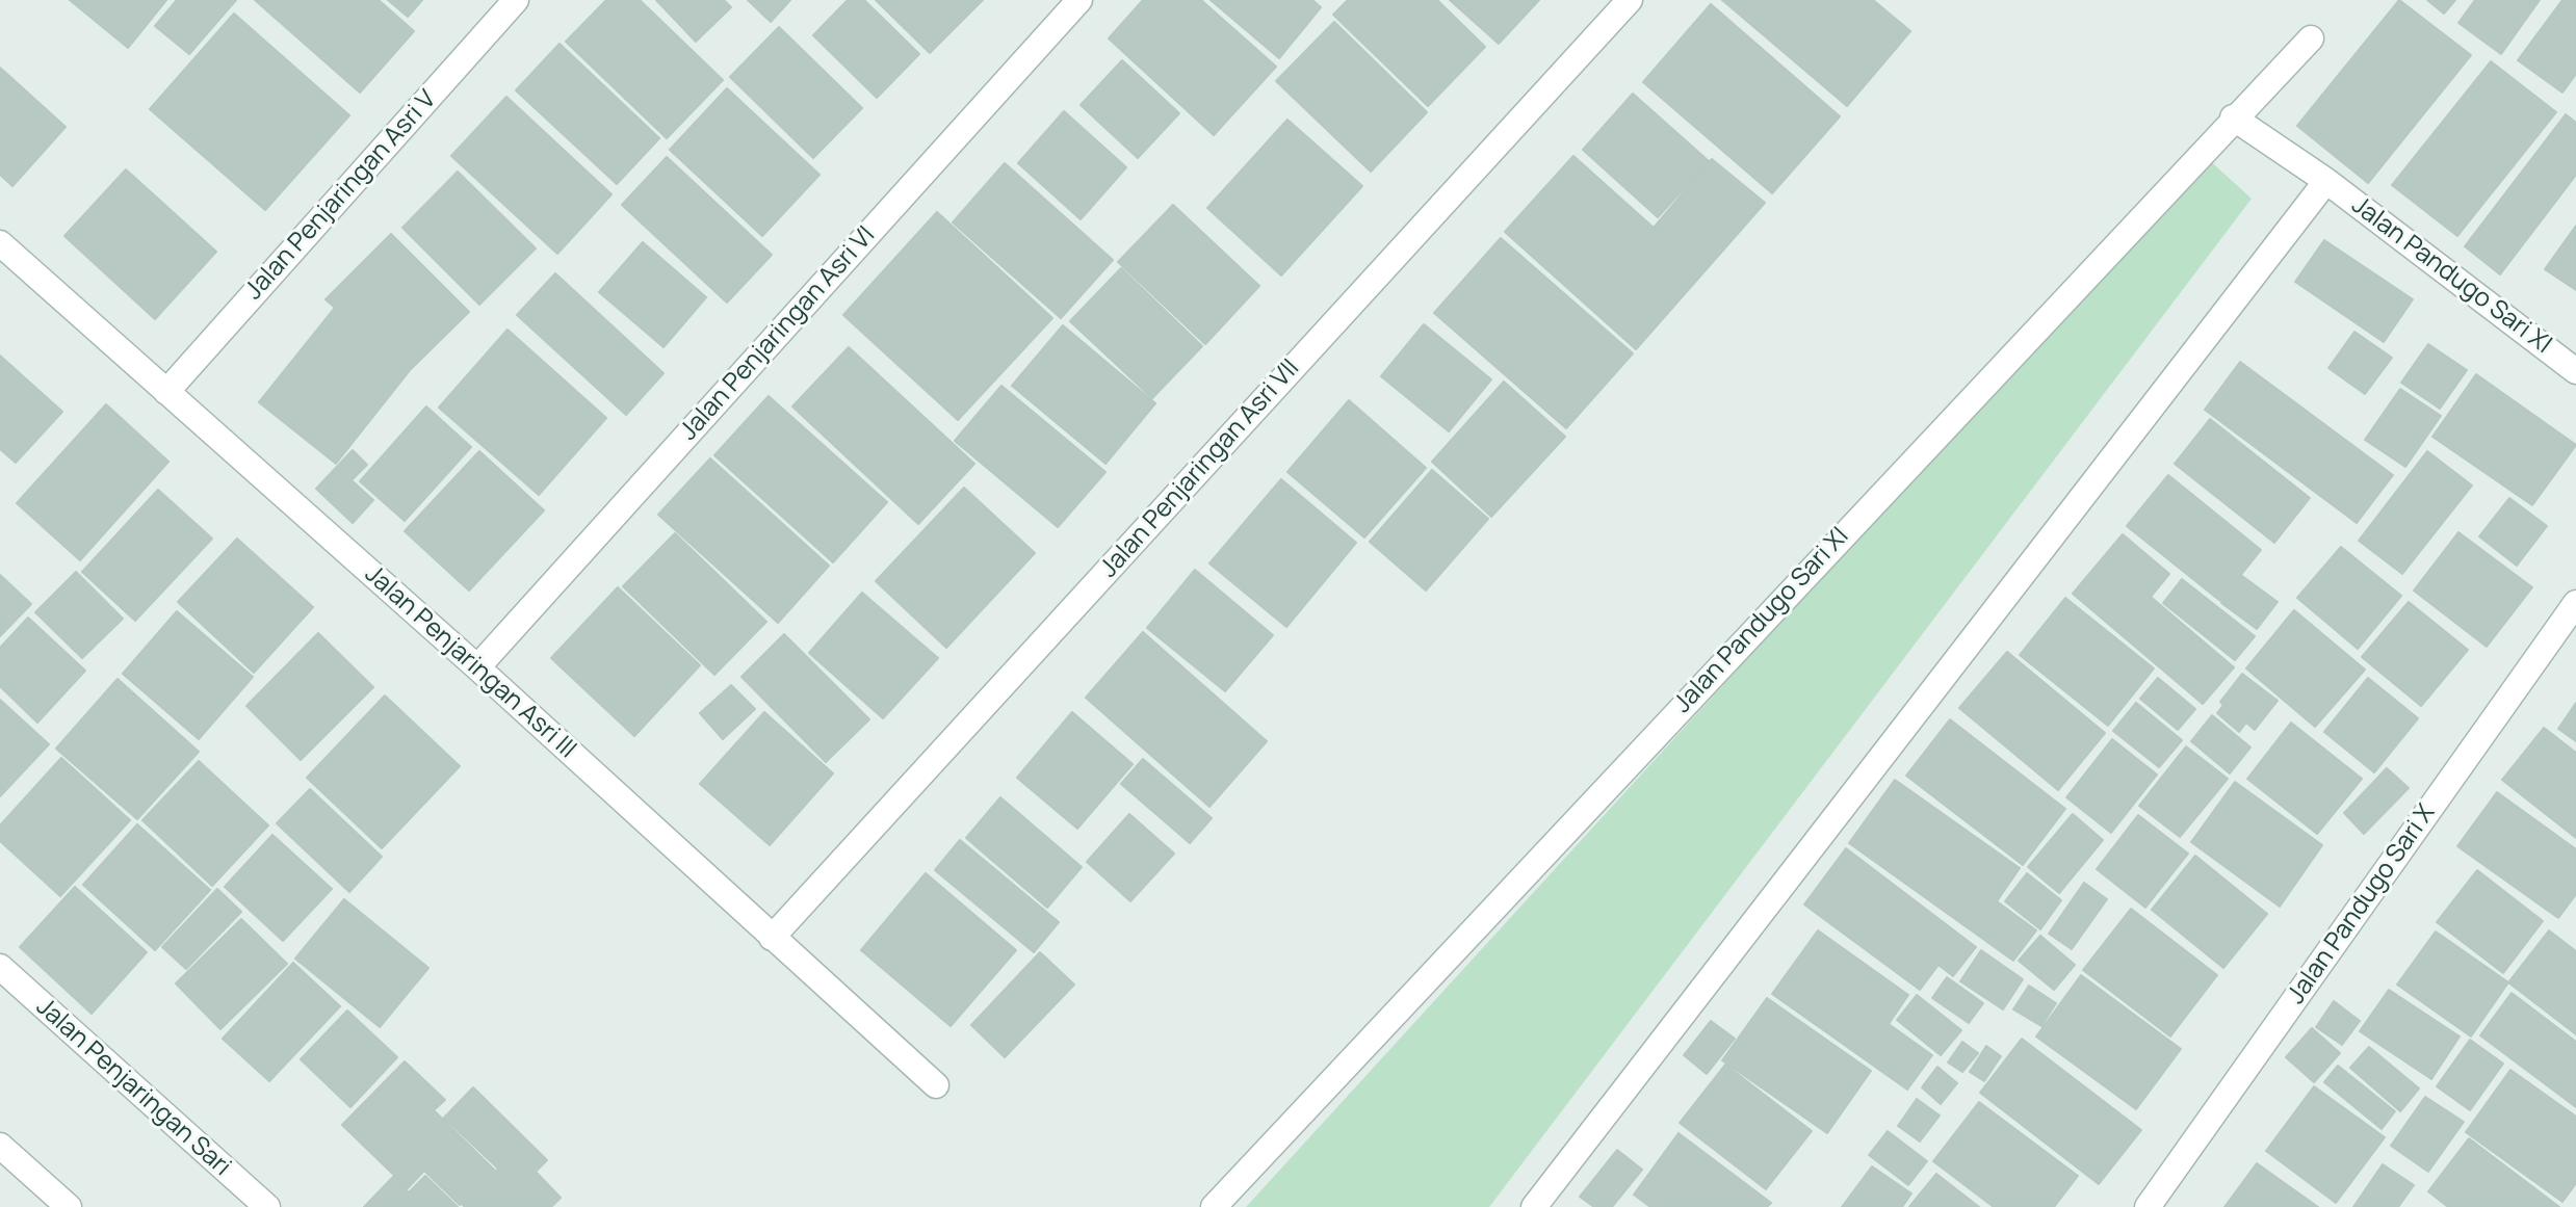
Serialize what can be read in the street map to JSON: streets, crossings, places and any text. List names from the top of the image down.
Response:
{
  "streets": {
    "street": [
      "Jalan Penjaringan Asri V",
      "Jalan Pandugo Sari XI",
      "Jalan Penjaringan Asri VI",
      "Jalan Penjaringan Asri VII",
      "Jalan Penjaringan Asri III",
      "Jalan Pandugo Sari X",
      "Jalan Penjaringan Sari"
    ]
  },
  "crossings": [
    ["Jalan Penjaringan Asri V", "Jalan Penjaringan Asri III"],
    ["Jalan Penjaringan Asri VI", "Jalan Penjaringan Asri III"],
    ["Jalan Penjaringan Asri VII", "Jalan Penjaringan Asri III"]
  ]
}
